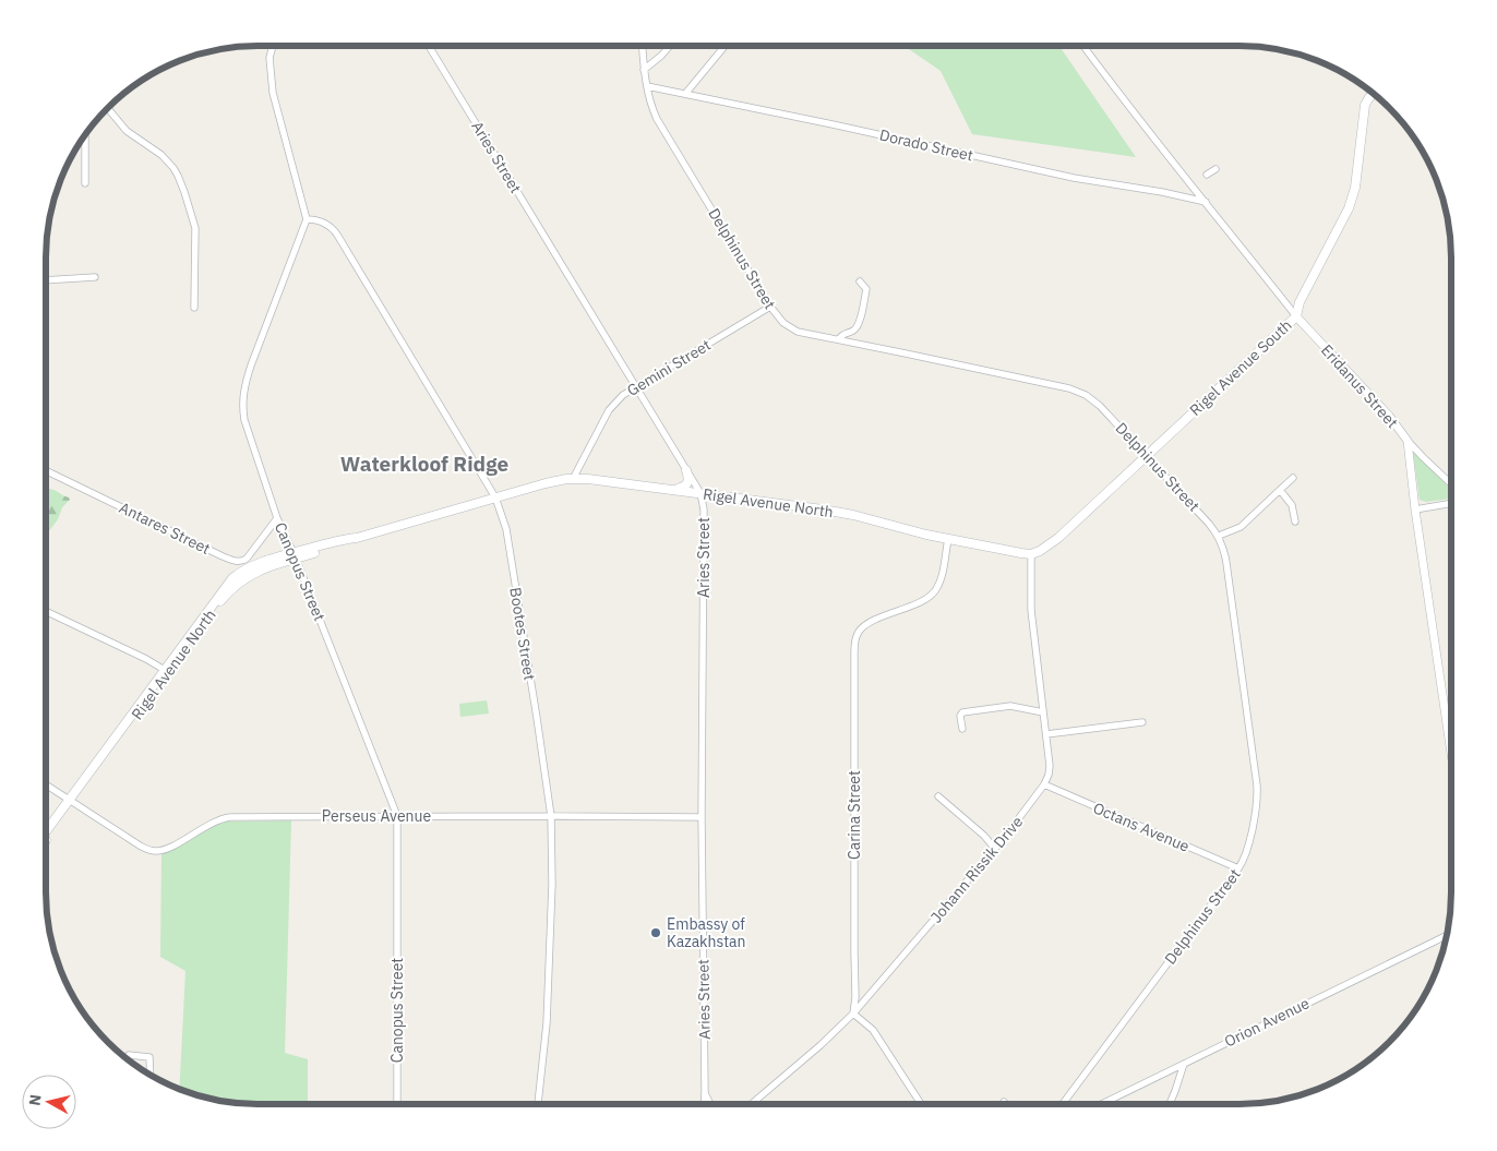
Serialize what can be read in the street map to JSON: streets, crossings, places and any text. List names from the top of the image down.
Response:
{
  "streets": {
    "main road": ["Rigel Avenue South", "Rigel Avenue North"],
    "street": [
      "Dorado Street",
      "Aries Street",
      "Delphinus Street",
      "Gemini Street",
      "Eridanus Street",
      "Antares Street",
      "Canopus Street",
      "Bootes Street",
      "Carina Street",
      "Perseus Avenue",
      "Octans Avenue",
      "Johann Rissik Drive",
      "Orion Avenue"
    ]
  },
  "crossings": [
    ["Dorado Street", "Delphinus Street"],
    ["Dorado Street", "Eridanus Street"],
    ["Aries Street", "Gemini Street"],
    ["Aries Street", "Rigel Avenue North"],
    ["Aries Street", "Perseus Avenue"],
    ["Delphinus Street", "Gemini Street"],
    ["Delphinus Street", "Rigel Avenue South"],
    ["Delphinus Street", "Octans Avenue"],
    ["Gemini Street", "Rigel Avenue North"],
    ["Rigel Avenue South", "Eridanus Street"],
    ["Rigel Avenue North", "Canopus Street"],
    ["Rigel Avenue North", "Bootes Street"],
    ["Rigel Avenue North", "Carina Street"],
    ["Rigel Avenue North", "Perseus Avenue"],
    ["Rigel Avenue North", "Johann Rissik Drive"],
    ["Antares Street", "Canopus Street"],
    ["Canopus Street", "Bootes Street"],
    ["Canopus Street", "Perseus Avenue"],
    ["Bootes Street", "Perseus Avenue"],
    ["Carina Street", "Johann Rissik Drive"],
    ["Octans Avenue", "Johann Rissik Drive"]
  ],
  "districts": ["Waterkloof Ridge"],
  "places": ["Embassy of Kazakhstan"],
  "north": "left"
}
